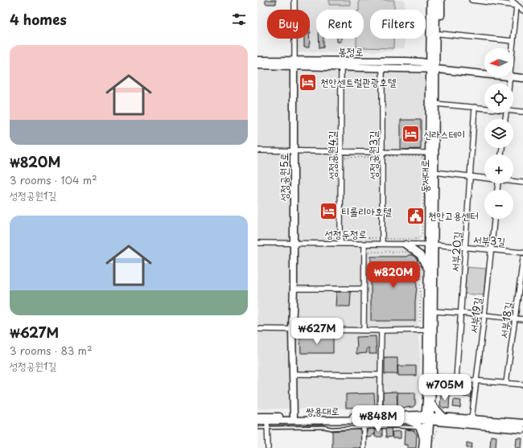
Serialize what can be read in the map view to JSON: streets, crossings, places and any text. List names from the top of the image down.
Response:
{
  "streets": {
    "main road": [
      "봉정로",
      "동서대로",
      "성정공원5로",
      "쌍용대로"
    ],
    "street": [
      "성정공원4길",
      "성정공원3길",
      "성정두정로",
      "서부3길",
      "서부20길",
      "서부19길",
      "서부18길"
    ]
  },
  "crossings": [
    ["봉정로", "성정공원4길"],
    ["봉정로", "성정공원3길"],
    ["봉정로", "동서대로"],
    ["봉정로", "성정공원5로"],
    ["성정공원4길", "성정두정로"],
    ["성정공원3길", "성정두정로"],
    ["동서대로", "성정두정로"],
    ["동서대로", "서부3길"],
    ["동서대로", "쌍용대로"],
    ["성정공원5로", "성정두정로"],
    ["성정공원5로", "쌍용대로"],
    ["성정두정로", "서부3길"],
    ["서부3길", "서부20길"],
    ["서부3길", "서부19길"],
    ["서부19길", "쌍용대로"]
  ],
  "places": {
    "hotel": ["천안센트럴관광호텔", "신라스테이", "티롤리아호텔"],
    "public building": ["천안고용센터"]
  },
  "north": "left",
  "page": {
    "heading": "4 homes",
    "chip": ["Buy", "Rent", "Filters"],
    "list": [
      {
        "name": "₩820M",
        "note": "3 rooms · 104 m² · 성정공원1길"
      },
      {
        "name": "₩627M",
        "note": "3 rooms · 83 m² · 성정공원1길"
      }
    ],
    "map_buttons": ["+", "−"],
    "price": [
      "₩820M",
      "₩627M",
      "₩705M",
      "₩848M"
    ]
  }
}
